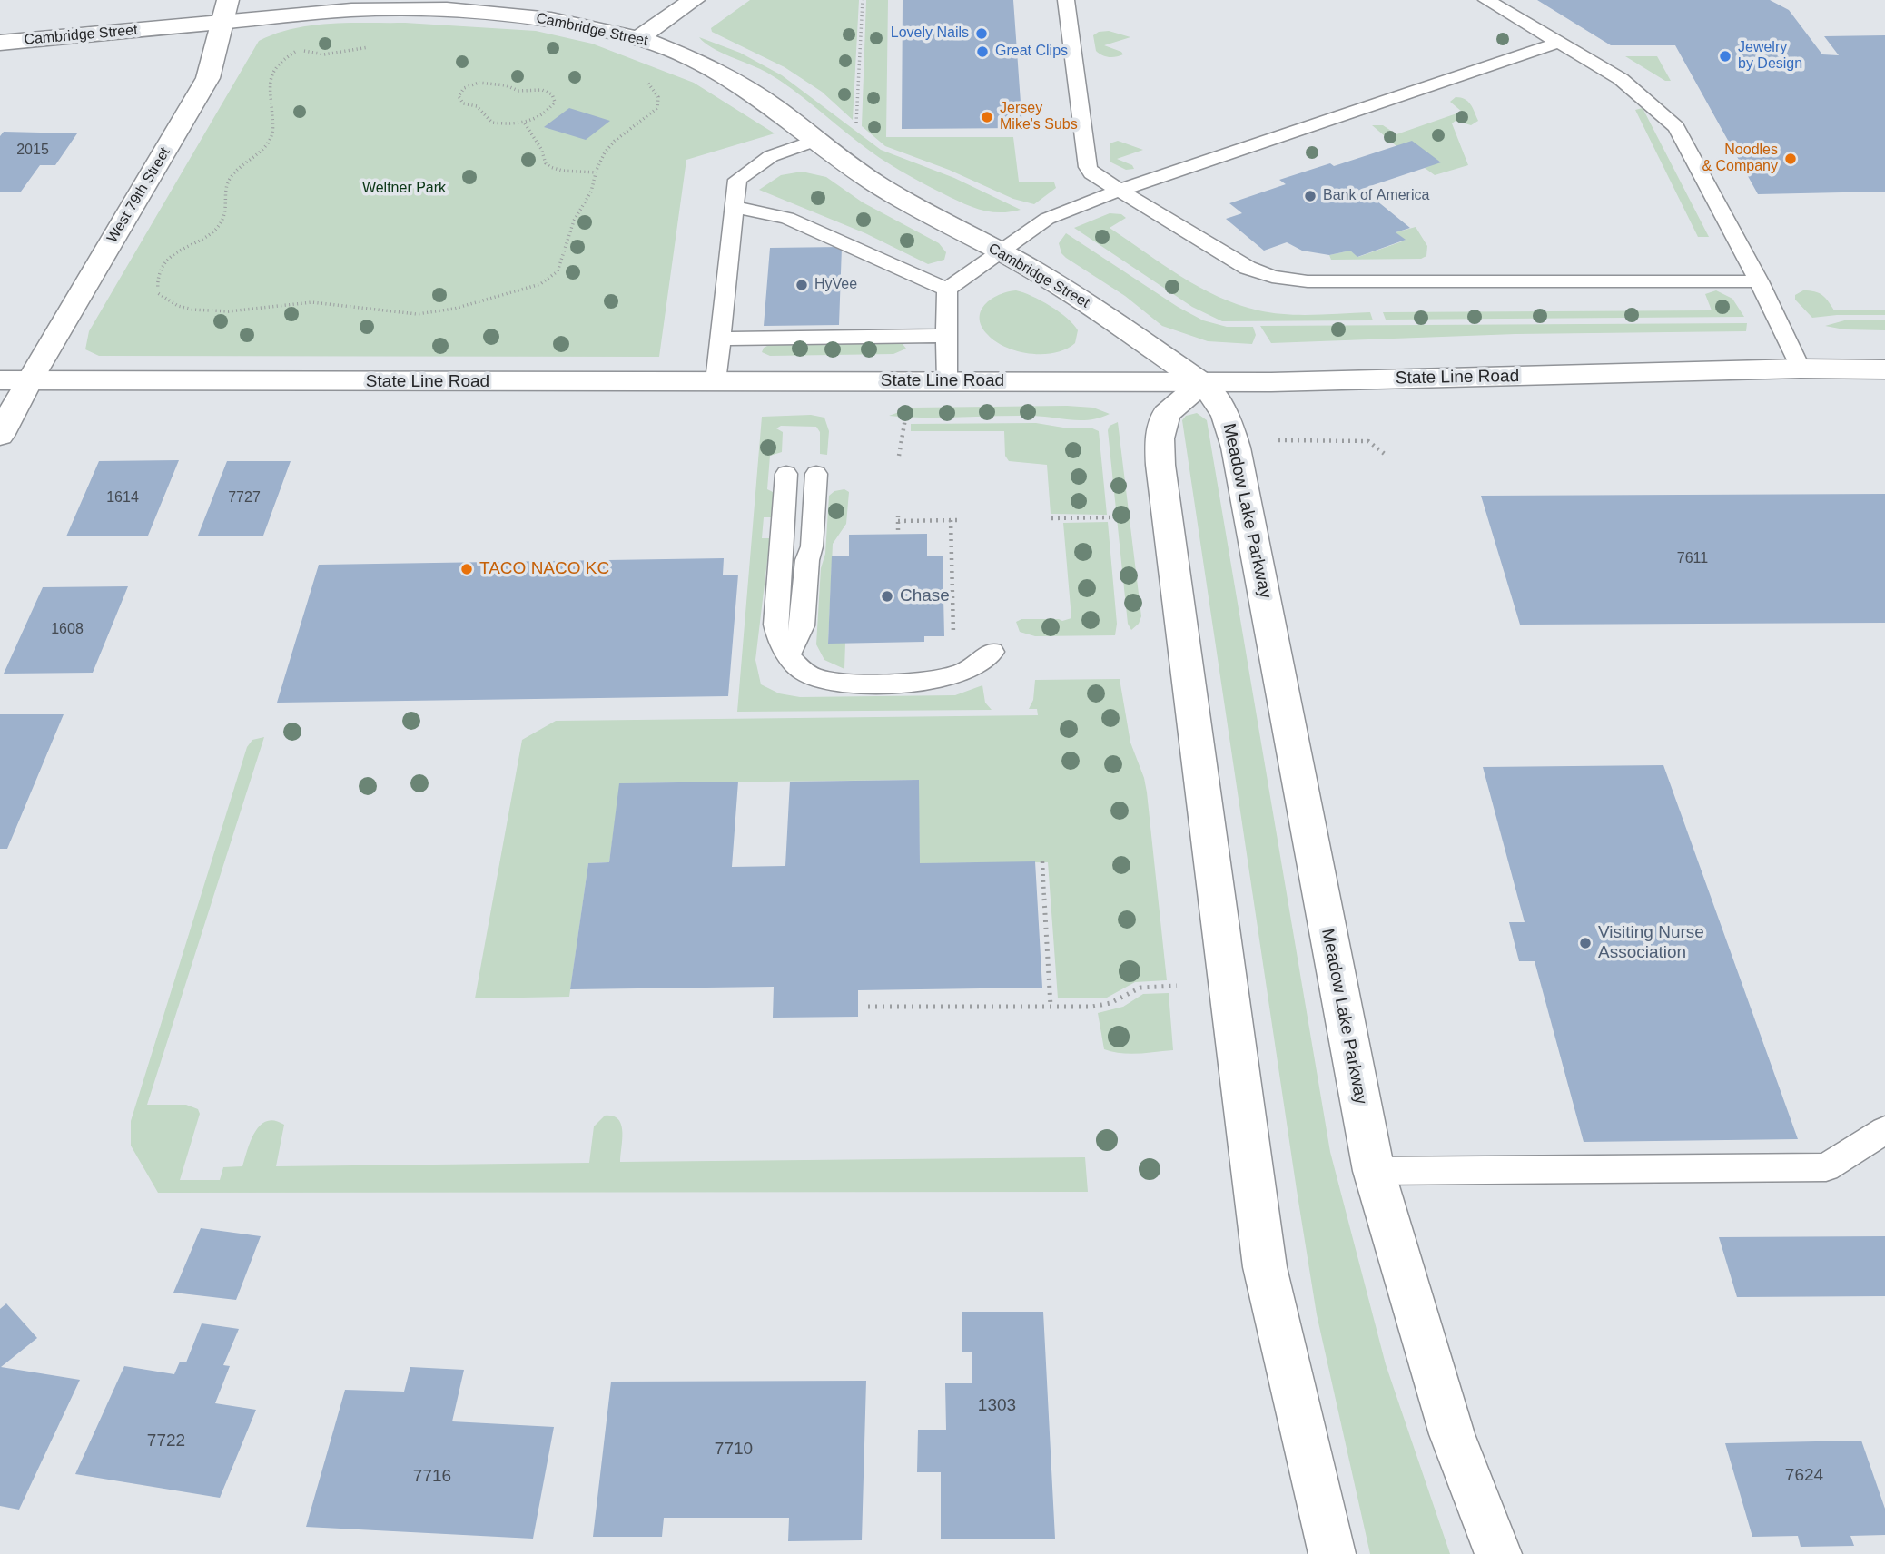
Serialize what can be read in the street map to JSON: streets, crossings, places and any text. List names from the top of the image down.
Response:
{
  "streets": {
    "street": [
      "Cambridge Street",
      "West 79th Street",
      "State Line Road",
      "Meadow Lake Parkway"
    ]
  },
  "crossings": [
    ["Cambridge Street", "West 79th Street"],
    ["Cambridge Street", "State Line Road"],
    ["Cambridge Street", "Meadow Lake Parkway"],
    ["West 79th Street", "State Line Road"],
    ["State Line Road", "Meadow Lake Parkway"]
  ],
  "parks": ["Weltner Park"],
  "places": [
    "Lovely Nails",
    "Great Clips",
    "Jewelry by Design",
    "Jersey Mike's Subs",
    "Noodles & Company",
    "Bank of America",
    "HyVee",
    "TACO NACO KC",
    "Chase",
    "Visiting Nurse Association"
  ],
  "house_numbers": [
    "2015",
    "1614",
    "7727",
    "7611",
    "1608",
    "1303",
    "7722",
    "7710",
    "7624",
    "7716"
  ]
}
